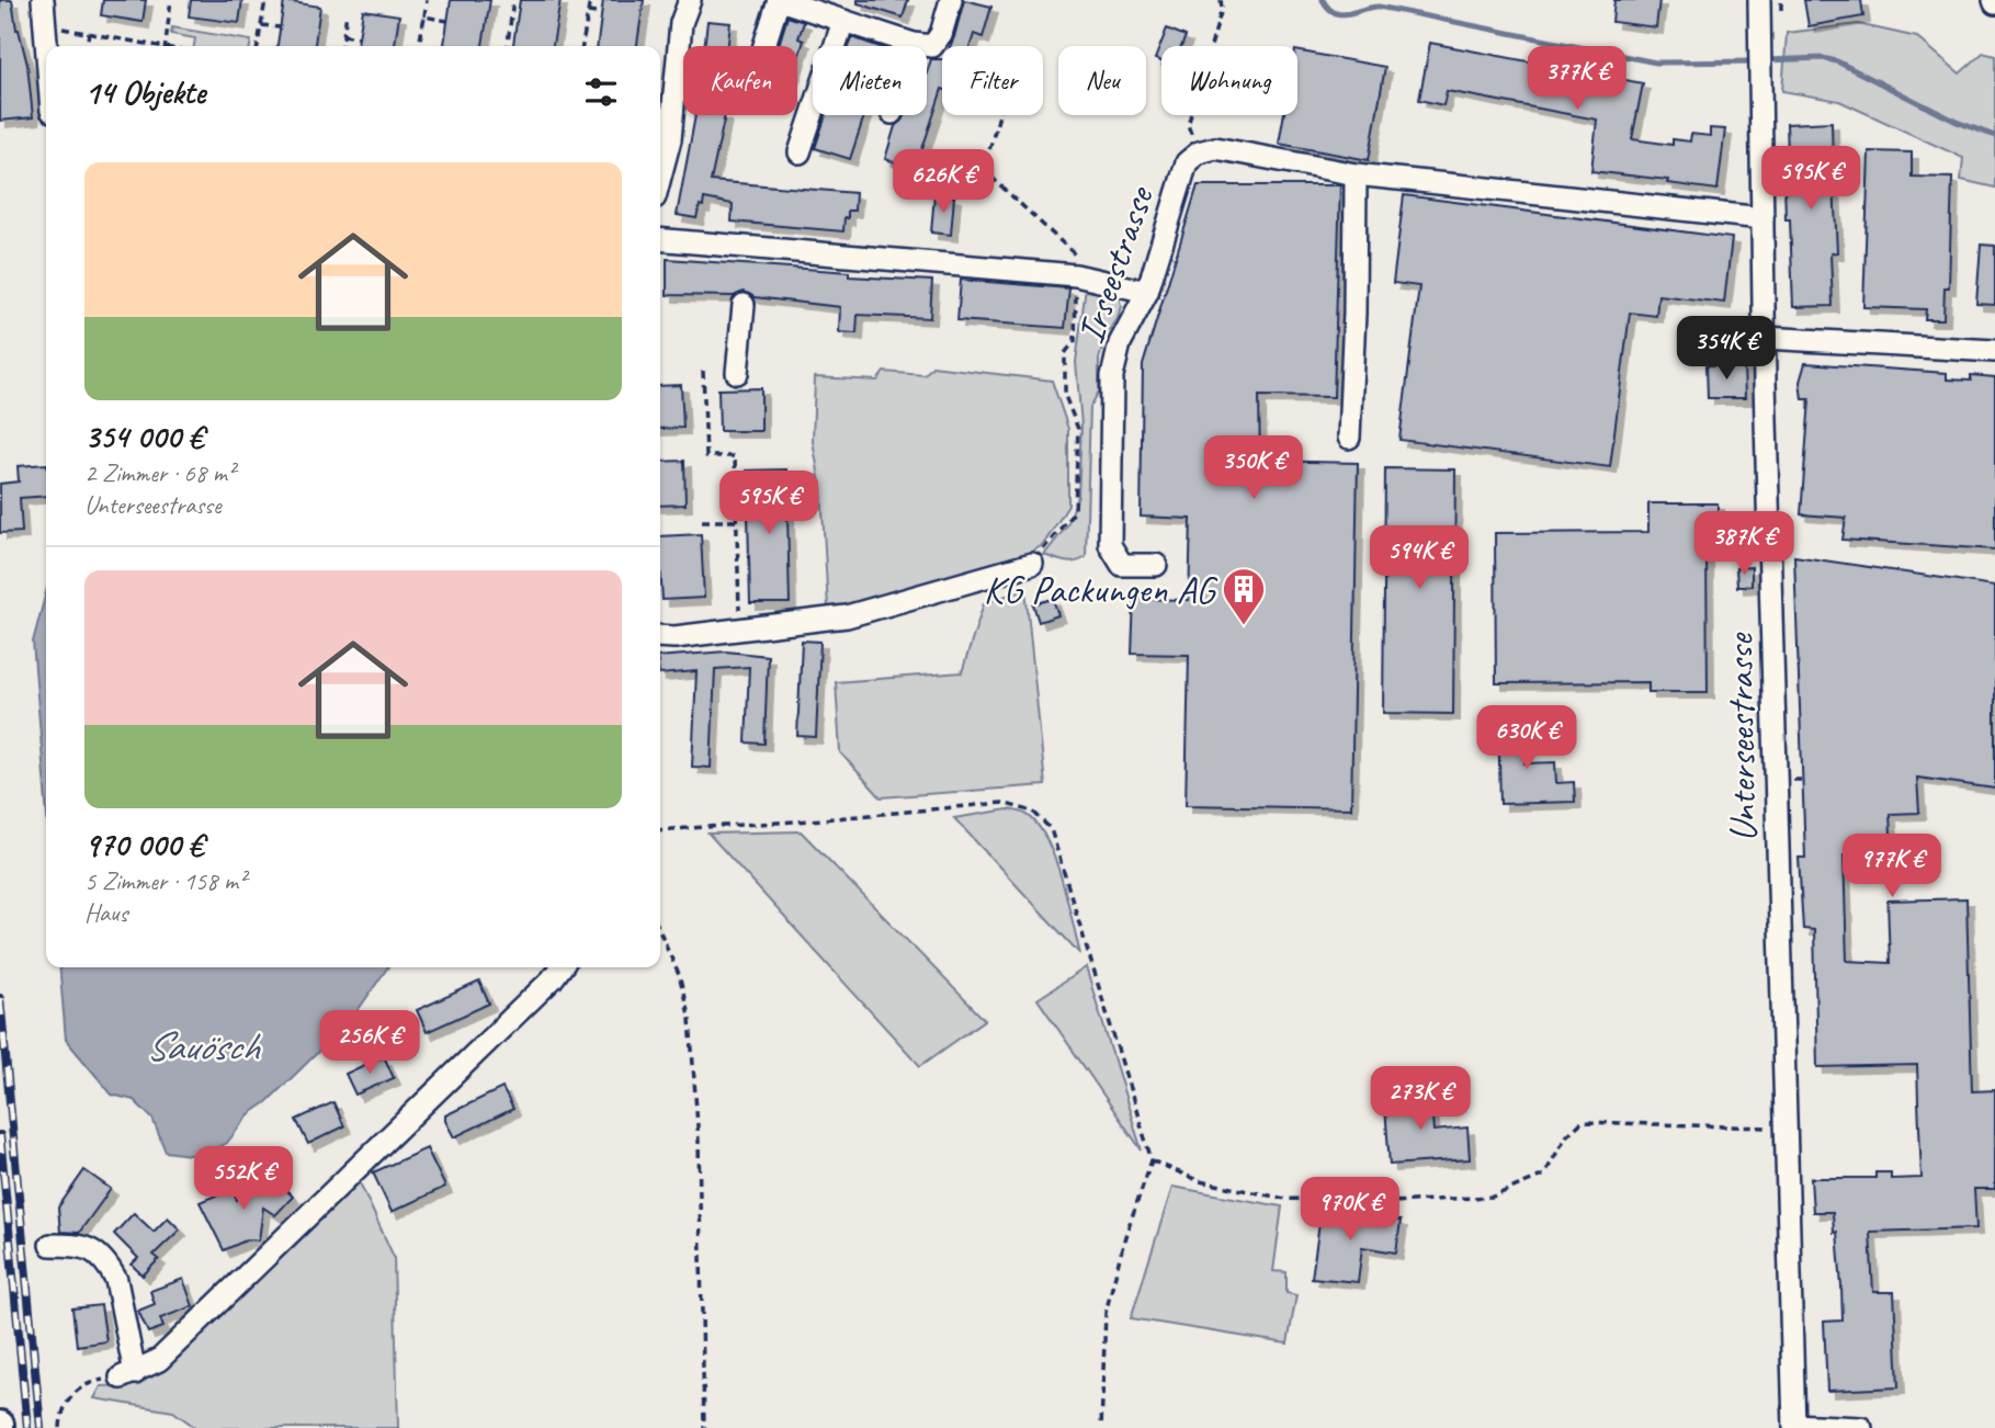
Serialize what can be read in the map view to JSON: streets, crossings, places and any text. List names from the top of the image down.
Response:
{
  "streets": {
    "street": ["Irseestrasse", "Unterseestrasse"]
  },
  "crossings": [
    ["Irseestrasse", "Unterseestrasse"]
  ],
  "water": ["Sauösch"],
  "places": {
    "building": ["KG Packungen AG"]
  },
  "page": {
    "price": [
      "377K €",
      "595K €",
      "626K €",
      "354K €",
      "350K €",
      "595K €",
      "387K €",
      "594K €",
      "630K €",
      "977K €",
      "256K €",
      "273K €",
      "552K €",
      "970K €"
    ],
    "chip": [
      "Kaufen",
      "Mieten",
      "Filter",
      "Neu",
      "Wohnung"
    ],
    "heading": "14 Objekte",
    "list": [
      {
        "name": "354 000 €",
        "note": "2 Zimmer · 68 m² · Unterseestrasse"
      },
      {
        "name": "970 000 €",
        "note": "5 Zimmer · 158 m² · Haus"
      }
    ]
  }
}
